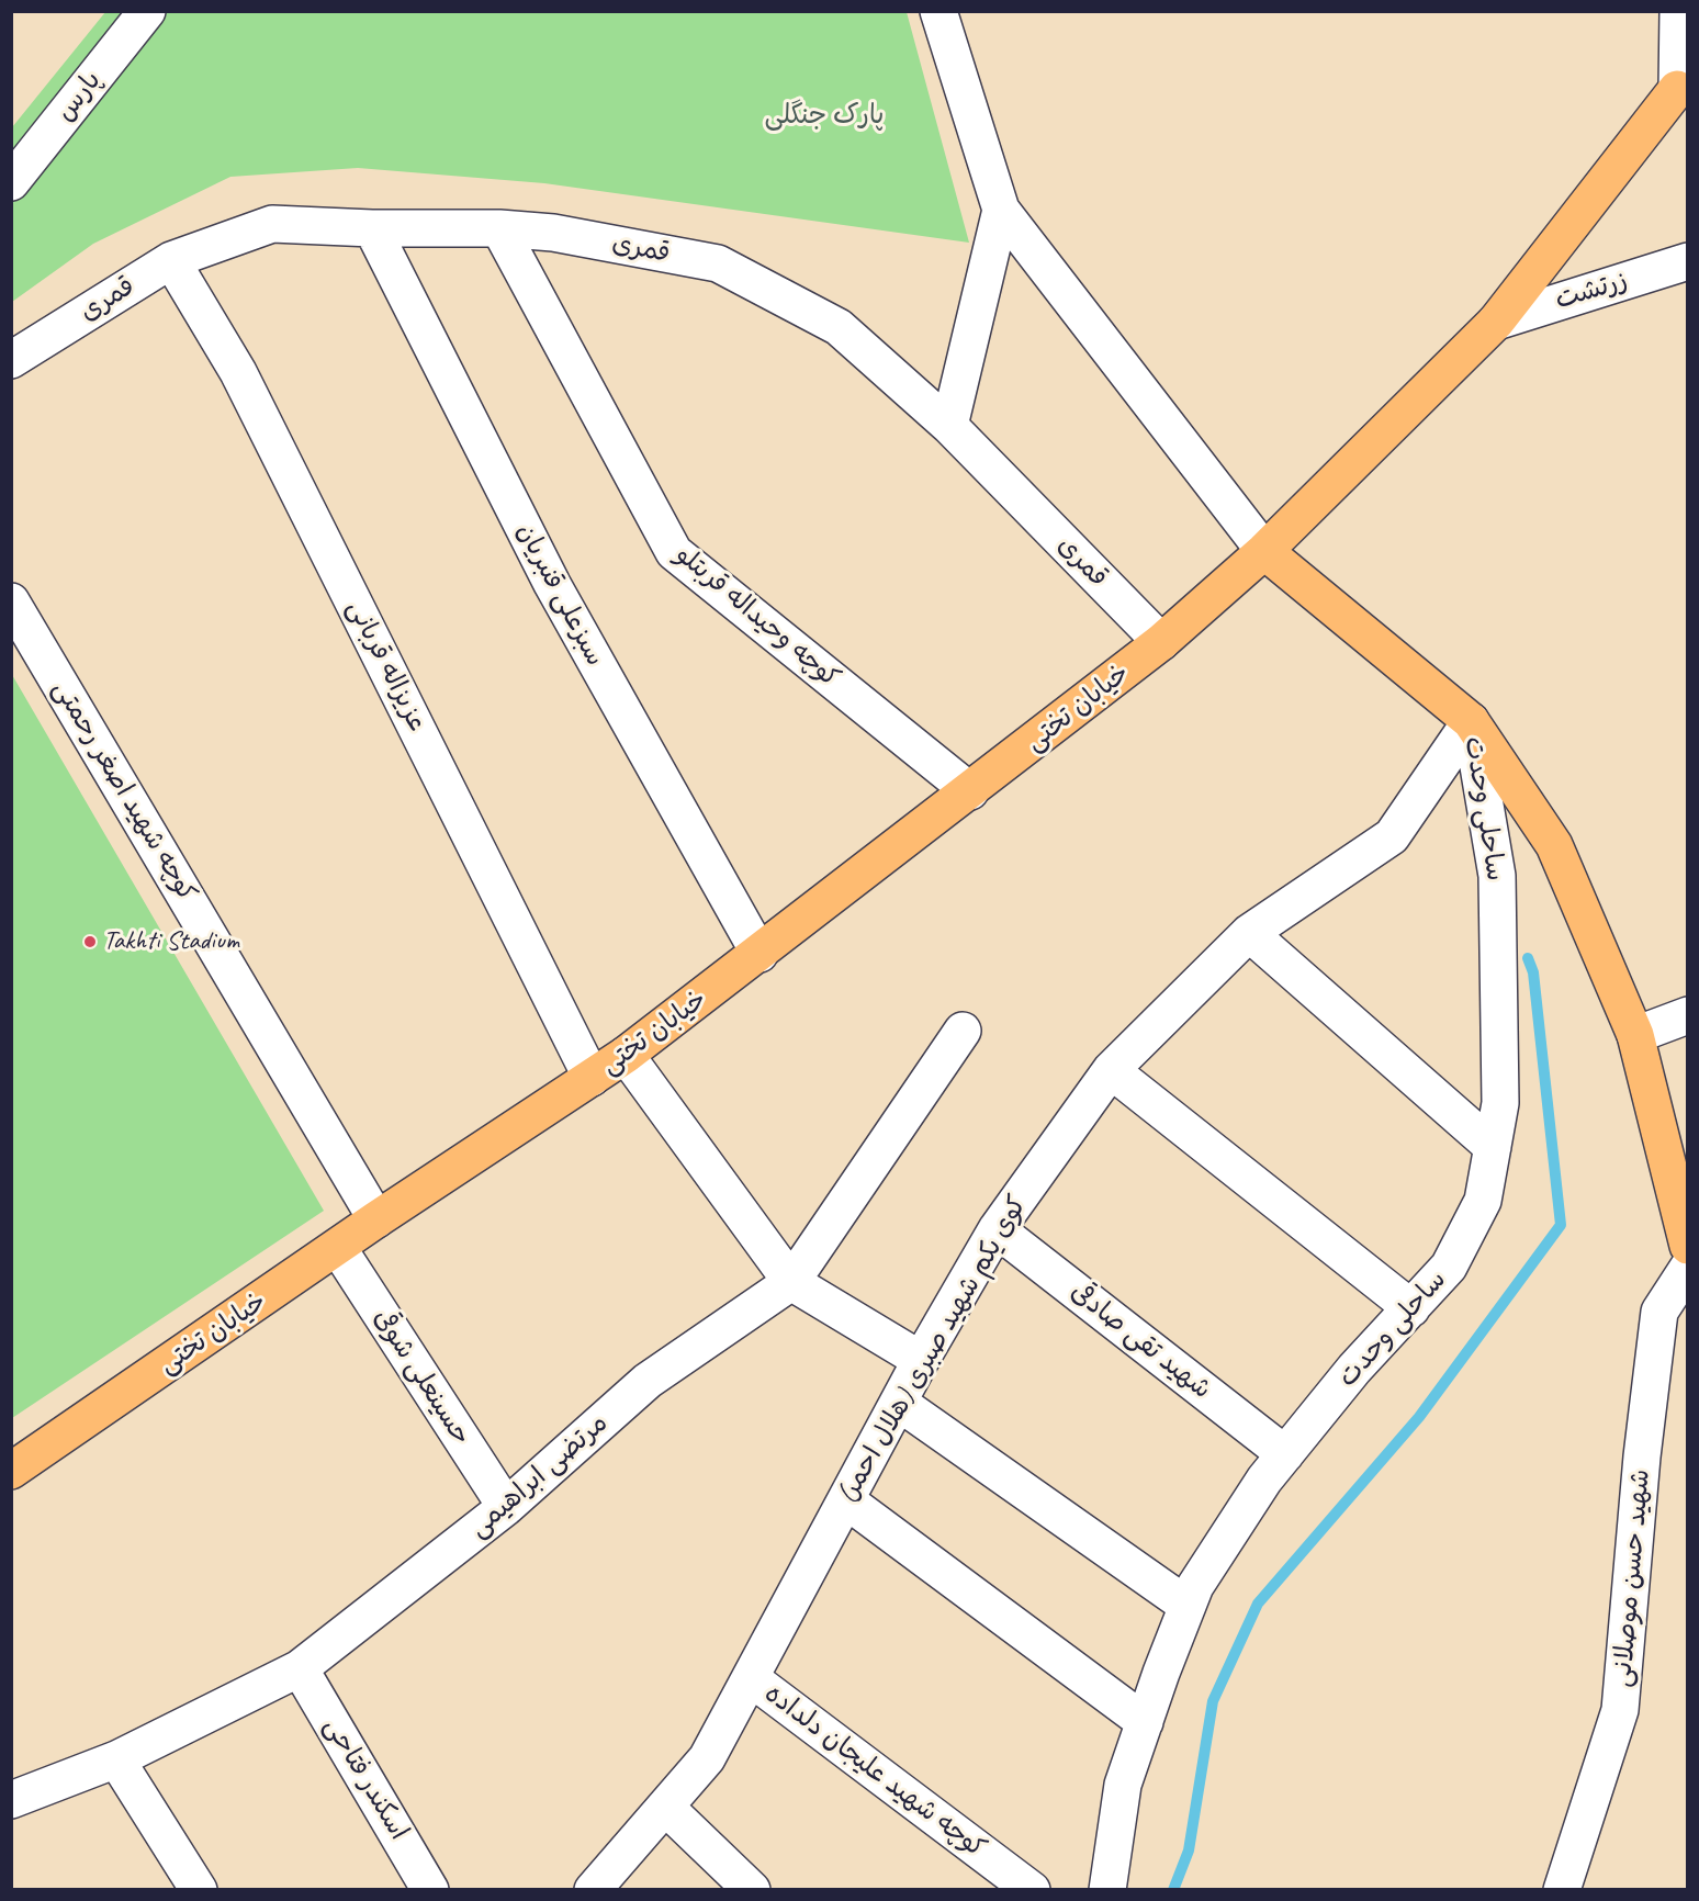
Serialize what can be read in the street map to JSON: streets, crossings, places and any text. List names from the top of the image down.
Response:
{
  "streets": {
    "main road": ["خیابان تختی"],
    "street": [
      "پارس",
      "قمری",
      "زرتشت",
      "سبزعلی قنبریان",
      "کوچه وحیداله قربتلو",
      "عزیزاله قربانی",
      "کوچه شهید اصغر رحمتی",
      "ساحلی وحدت",
      "شهید تقی صادقی",
      "کوی یکم شهید صبری (هلال احمر)",
      "حسینعلی شوقی",
      "مرتضی ابراهیمی",
      "شهید حسن موصلانی",
      "کوچه شهید علیجان دلداده",
      "اسکندر فتاحی"
    ]
  },
  "crossings": [
    ["قمری", "سبزعلی قنبریان"],
    ["قمری", "کوچه وحیداله قربتلو"],
    ["قمری", "عزیزاله قربانی"],
    ["قمری", "خیابان تختی"],
    ["زرتشت", "خیابان تختی"],
    ["سبزعلی قنبریان", "خیابان تختی"],
    ["کوچه وحیداله قربتلو", "خیابان تختی"],
    ["عزیزاله قربانی", "خیابان تختی"],
    ["خیابان تختی", "کوچه شهید اصغر رحمتی"],
    ["خیابان تختی", "حسینعلی شوقی"],
    ["ساحلی وحدت", "شهید تقی صادقی"],
    ["ساحلی وحدت", "کوی یکم شهید صبری (هلال احمر)"],
    ["شهید تقی صادقی", "کوی یکم شهید صبری (هلال احمر)"],
    ["کوی یکم شهید صبری (هلال احمر)", "کوچه شهید علیجان دلداده"],
    ["حسینعلی شوقی", "مرتضی ابراهیمی"],
    ["مرتضی ابراهیمی", "اسکندر فتاحی"]
  ],
  "parks": ["پارک جنگلی"],
  "places": ["Takhti Stadium"]
}
